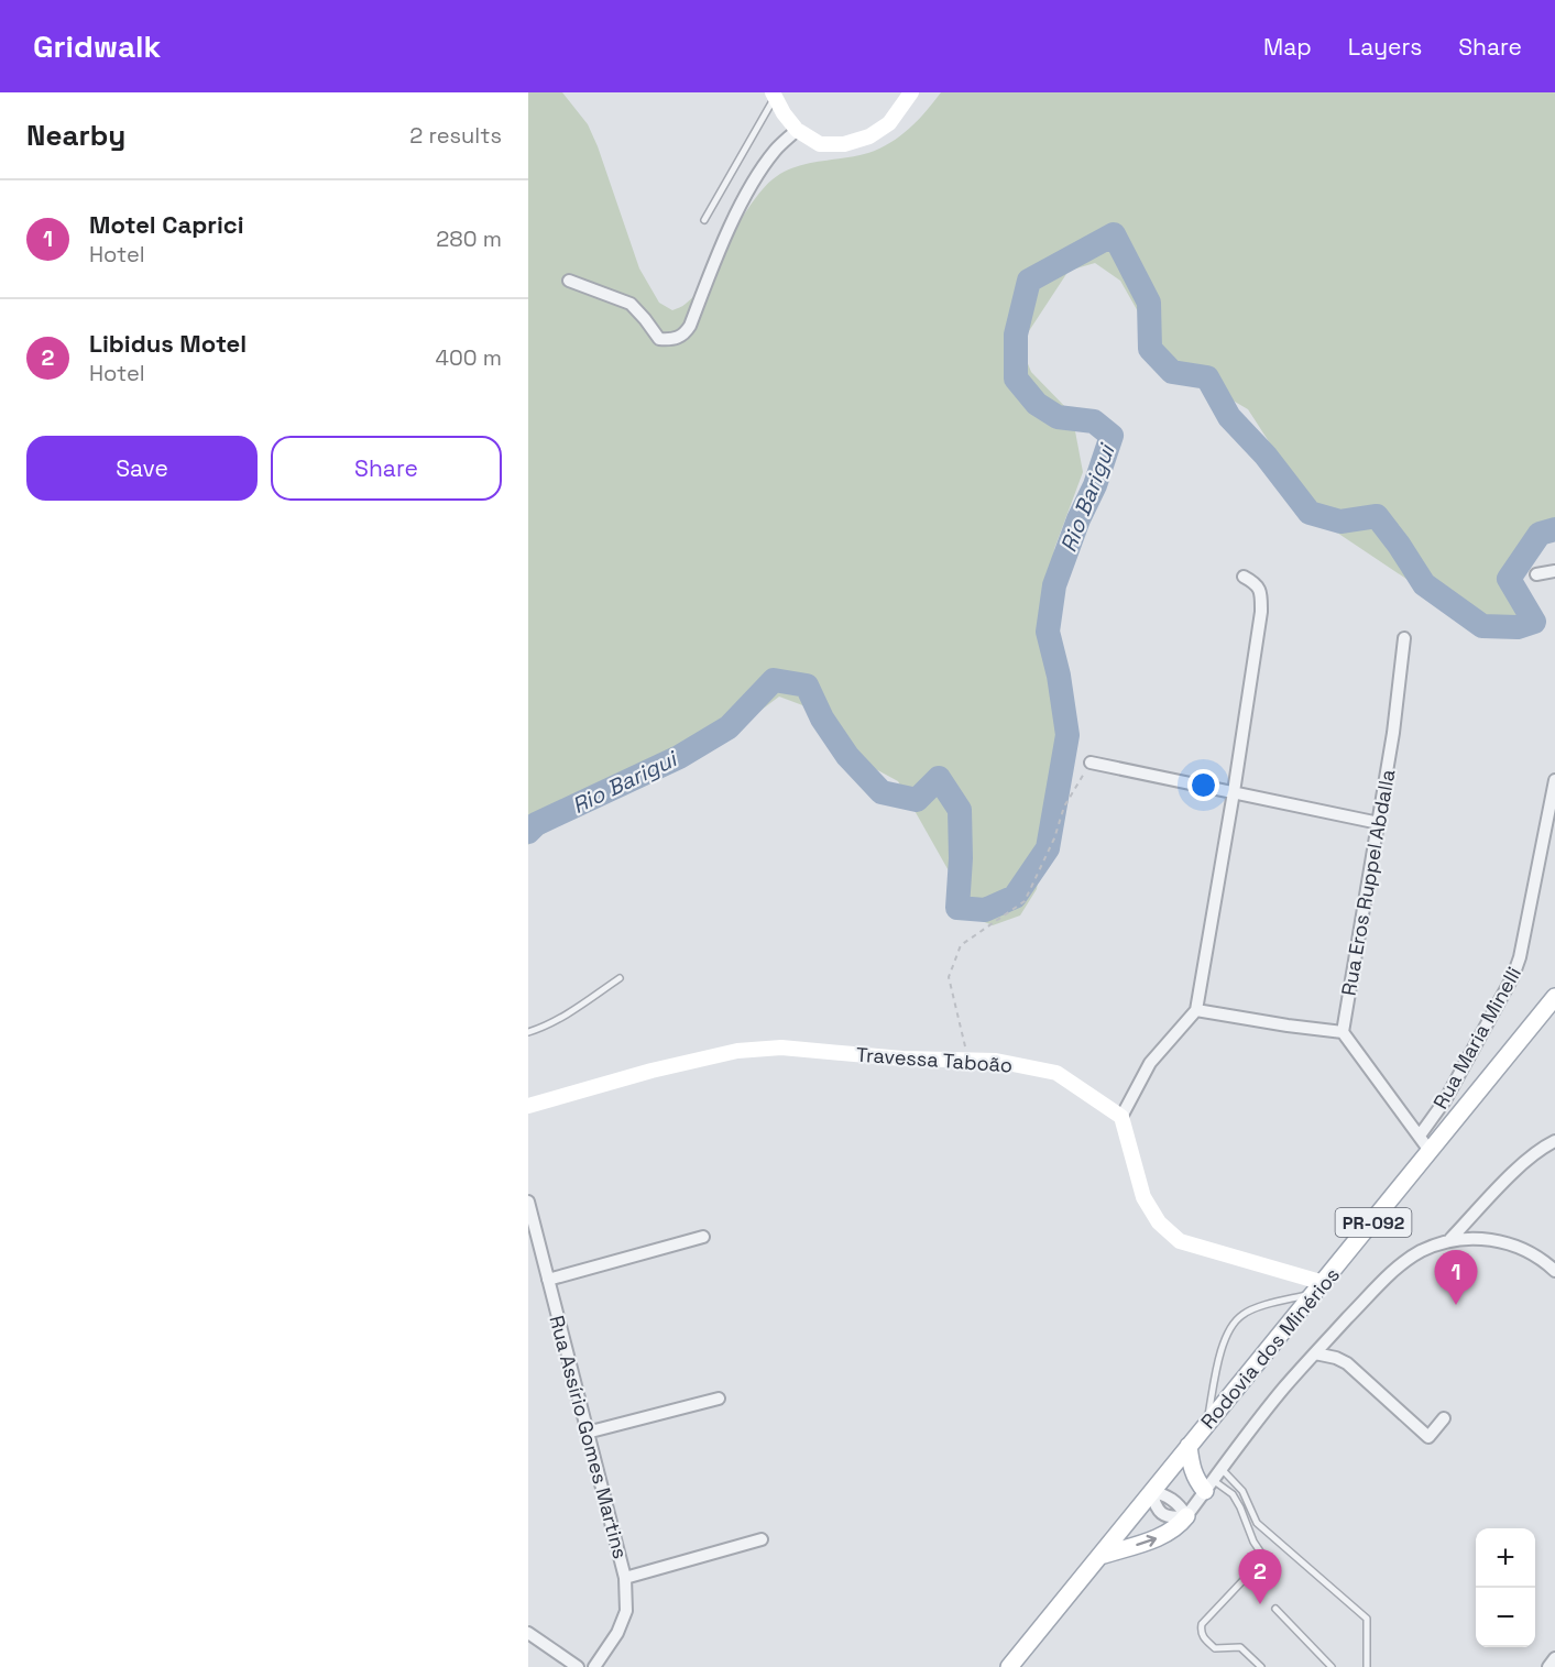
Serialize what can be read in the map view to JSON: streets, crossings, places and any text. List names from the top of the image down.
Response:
{
  "streets": {
    "main road": ["PR-092", "Rodovia dos Minérios"],
    "street": [
      "Rua Eros Ruppel Abdalla",
      "Rua Maria Minelli",
      "Travessa Taboão",
      "Rua Assírio Gomes Martins"
    ]
  },
  "crossings": [
    ["Rua Eros Ruppel Abdalla", "Rua Maria Minelli"],
    ["Rua Maria Minelli", "Rodovia dos Minérios"]
  ],
  "water": ["Rio Barigui"],
  "page": {
    "header": "Gridwalk",
    "nav": ["Map", "Layers", "Share"],
    "heading": ["Nearby", "2 results"],
    "list": [
      {
        "mark": "1",
        "name": "Motel Caprici",
        "note": "Hotel",
        "value": "280 m"
      },
      {
        "mark": "2",
        "name": "Libidus Motel",
        "note": "Hotel",
        "value": "400 m"
      }
    ],
    "buttons": ["Save", "Share"],
    "pins": ["1", "2"],
    "map_buttons": ["+", "−"]
  }
}
